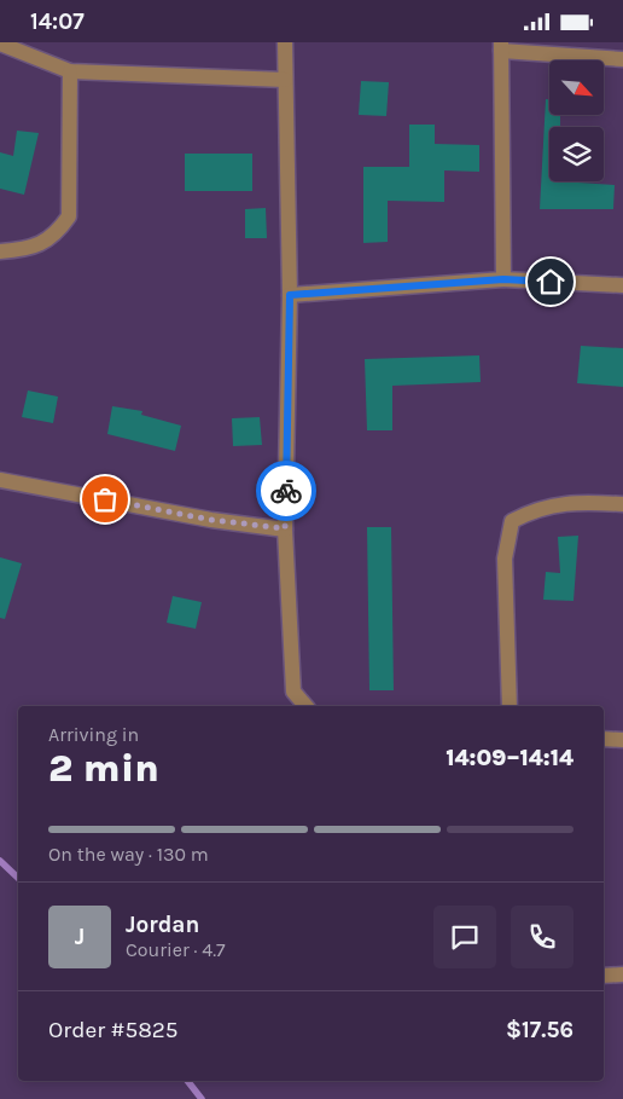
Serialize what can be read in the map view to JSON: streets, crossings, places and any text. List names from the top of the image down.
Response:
{
  "north": "bottom right",
  "page": {
    "status": "14:07",
    "heading": ["2 min", "Arriving in", "14:09–14:14"],
    "panel": [
      "Jordan",
      "Courier · 4.7",
      "Order #5825",
      "$17.56"
    ],
    "bar": "On the way · 130 m",
    "round": "J"
  }
}
